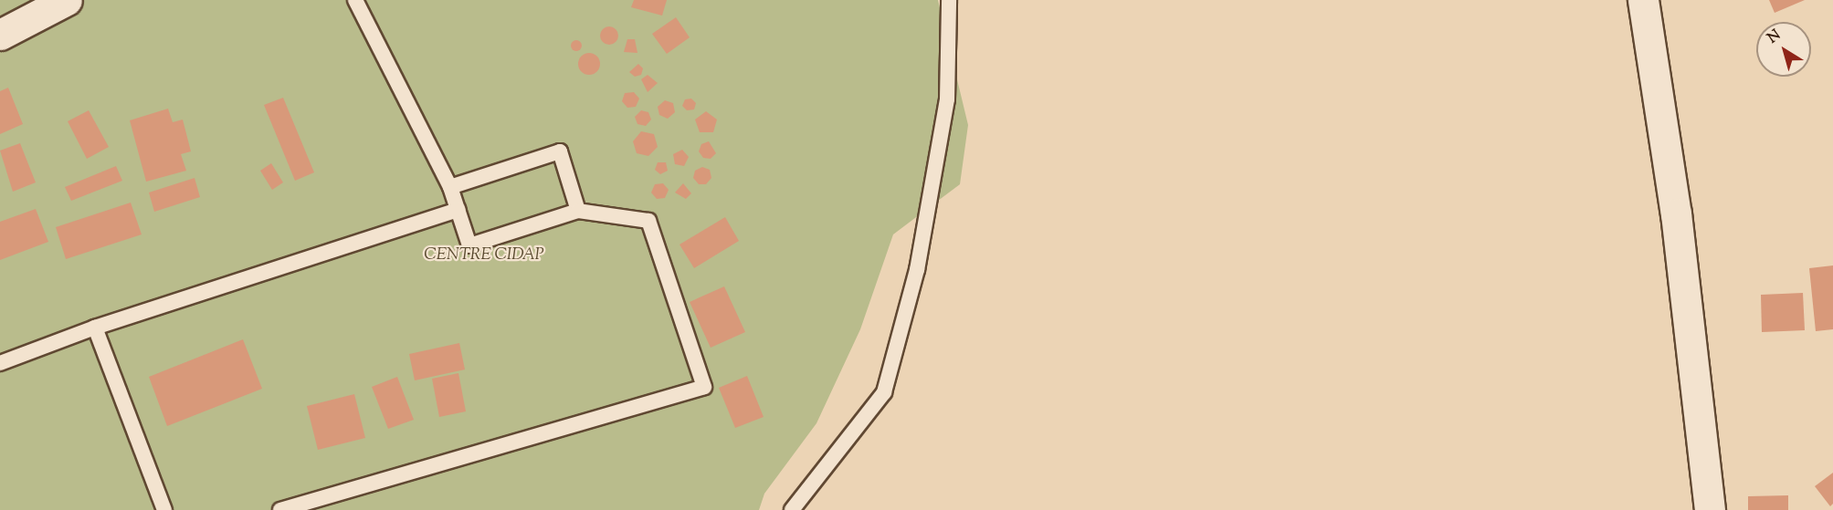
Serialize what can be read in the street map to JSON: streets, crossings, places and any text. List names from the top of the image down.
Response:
{
  "parks": ["CENTRE CIDAP"],
  "north": "top left"
}
